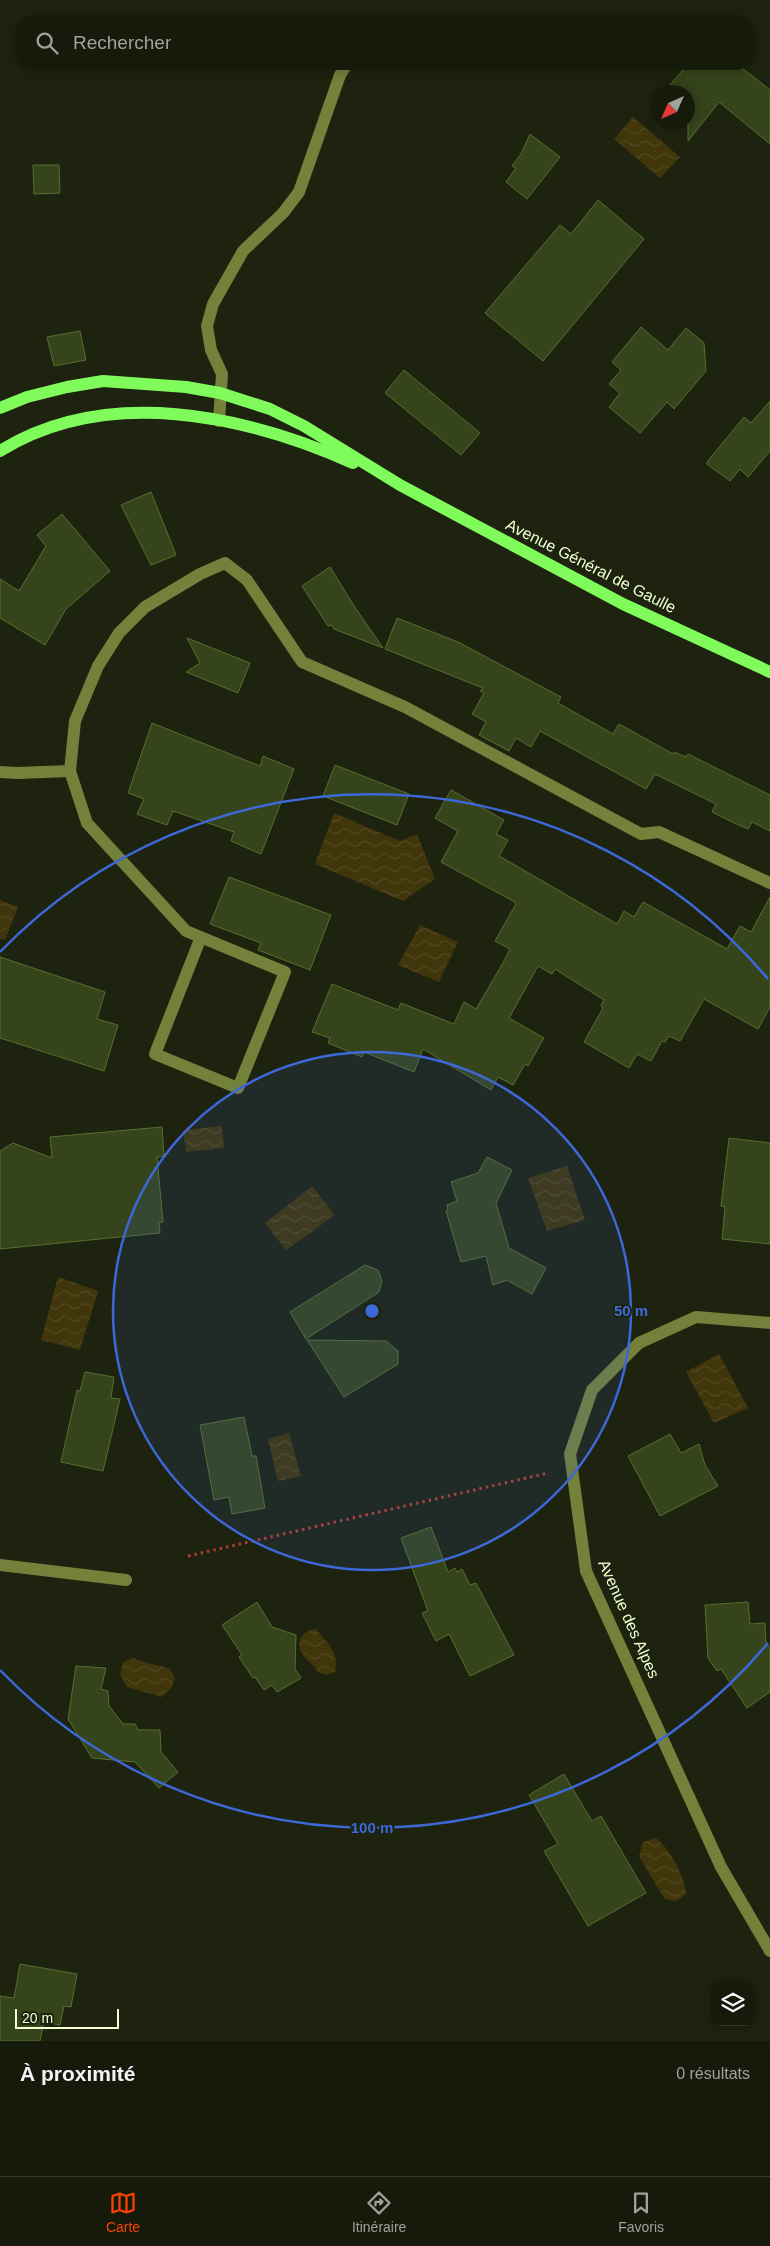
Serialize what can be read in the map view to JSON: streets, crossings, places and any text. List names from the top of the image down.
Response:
{
  "streets": {
    "main road": ["Avenue Général de Gaulle"],
    "street": ["Avenue des Alpes"]
  },
  "scale_bar": "20 m",
  "north": "bottom left",
  "page": {
    "search": "Rechercher",
    "scale": "20 m",
    "heading": ["À proximité", "0 résultats"],
    "nav": ["Carte", "Itinéraire", "Favoris"]
  },
  "rings": ["50 m", "100 m"]
}
